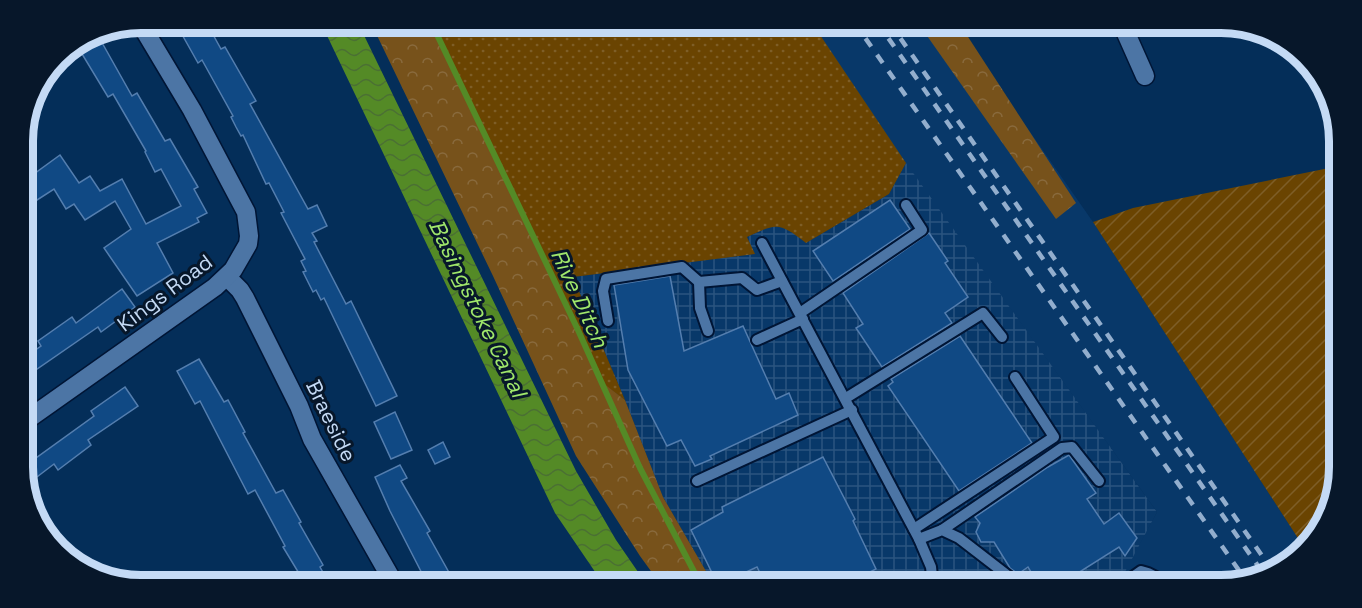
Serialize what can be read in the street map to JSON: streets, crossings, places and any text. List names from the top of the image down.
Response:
{
  "streets": {
    "street": ["Kings Road", "Braeside"]
  },
  "crossings": [
    ["Kings Road", "Braeside"]
  ],
  "water": ["Rive Ditch", "Basingstoke Canal"]
}
